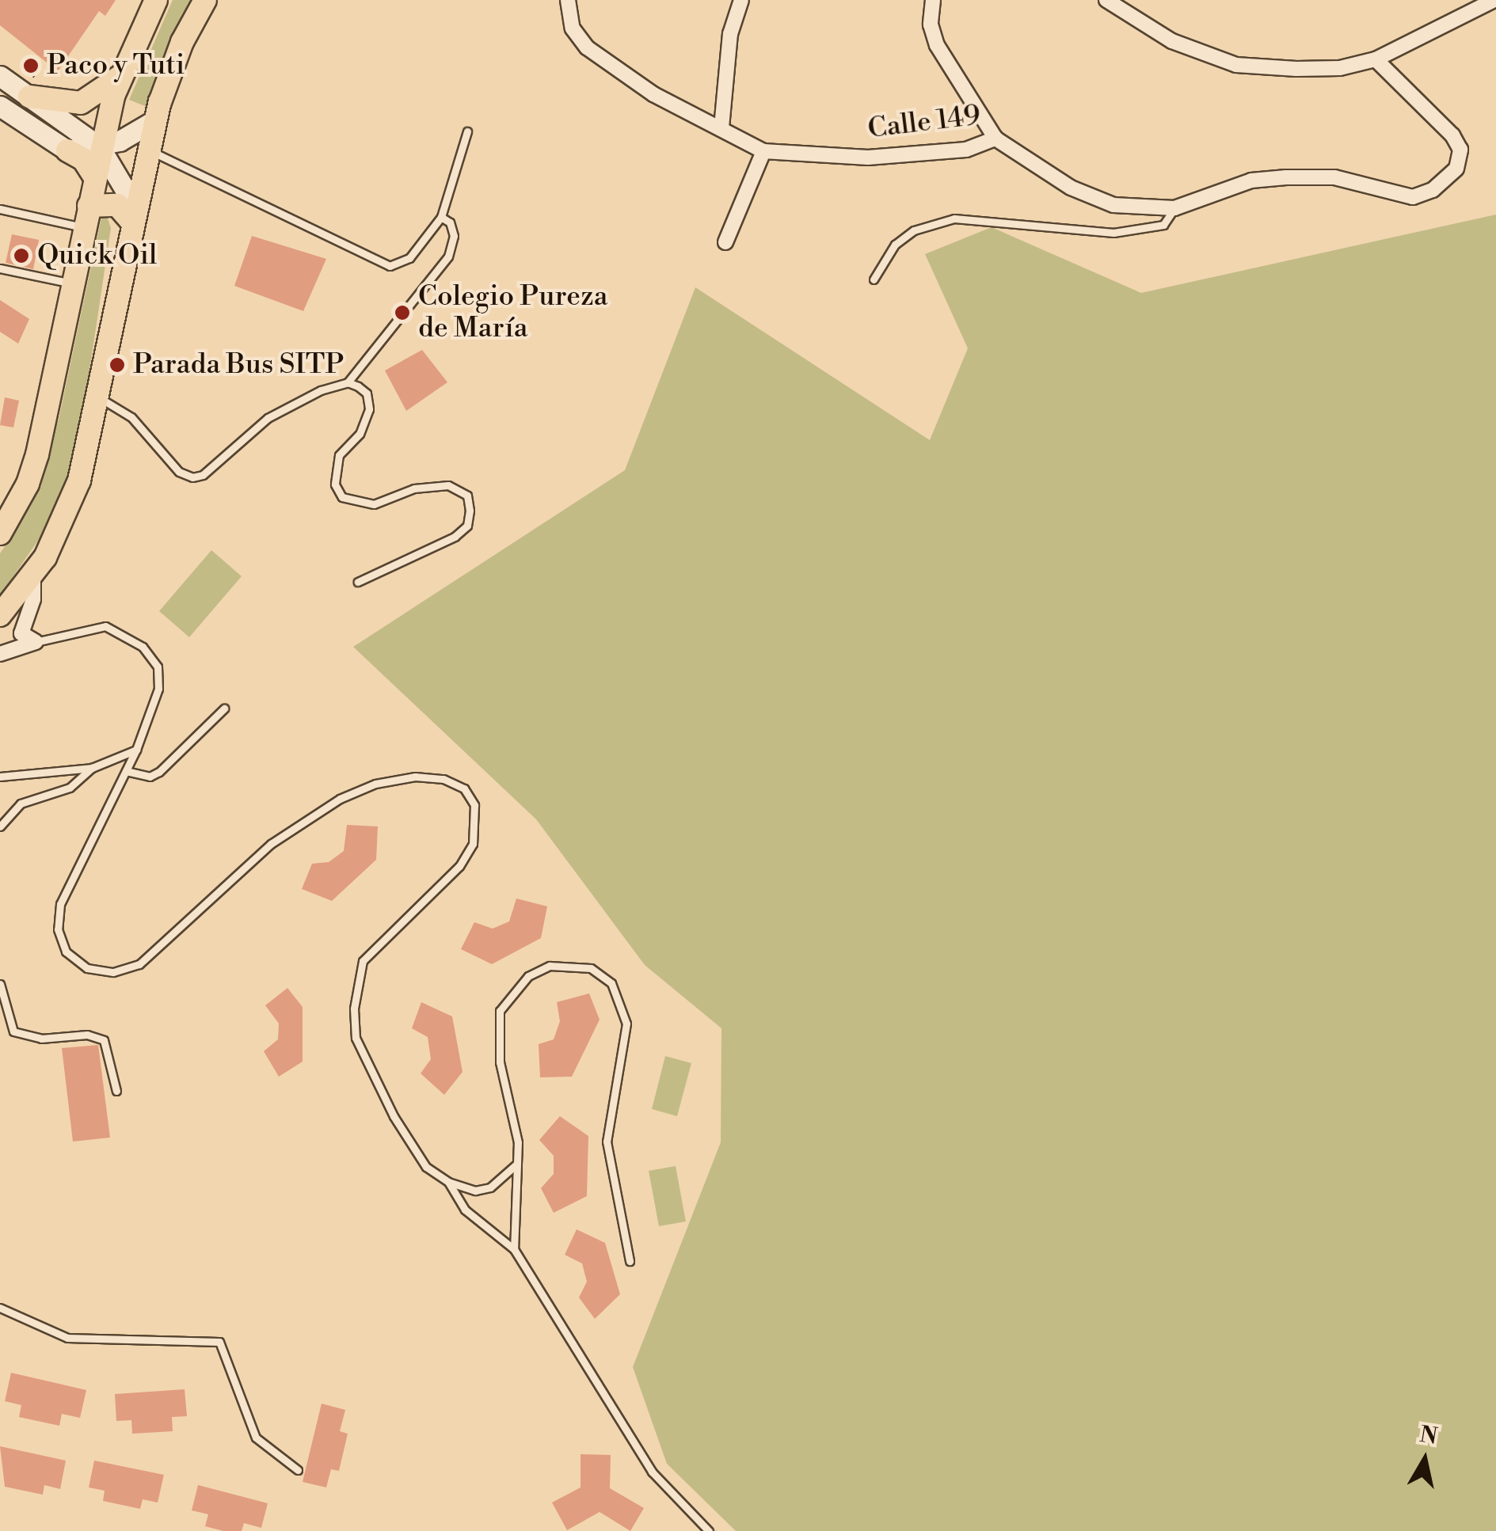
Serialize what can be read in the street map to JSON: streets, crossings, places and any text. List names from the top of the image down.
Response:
{
  "streets": {
    "street": ["Calle 149"]
  },
  "places": [
    "Paco y Tuti",
    "Quick Oil",
    "Colegio Pureza de María",
    "Parada Bus SITP"
  ],
  "north": "top"
}
